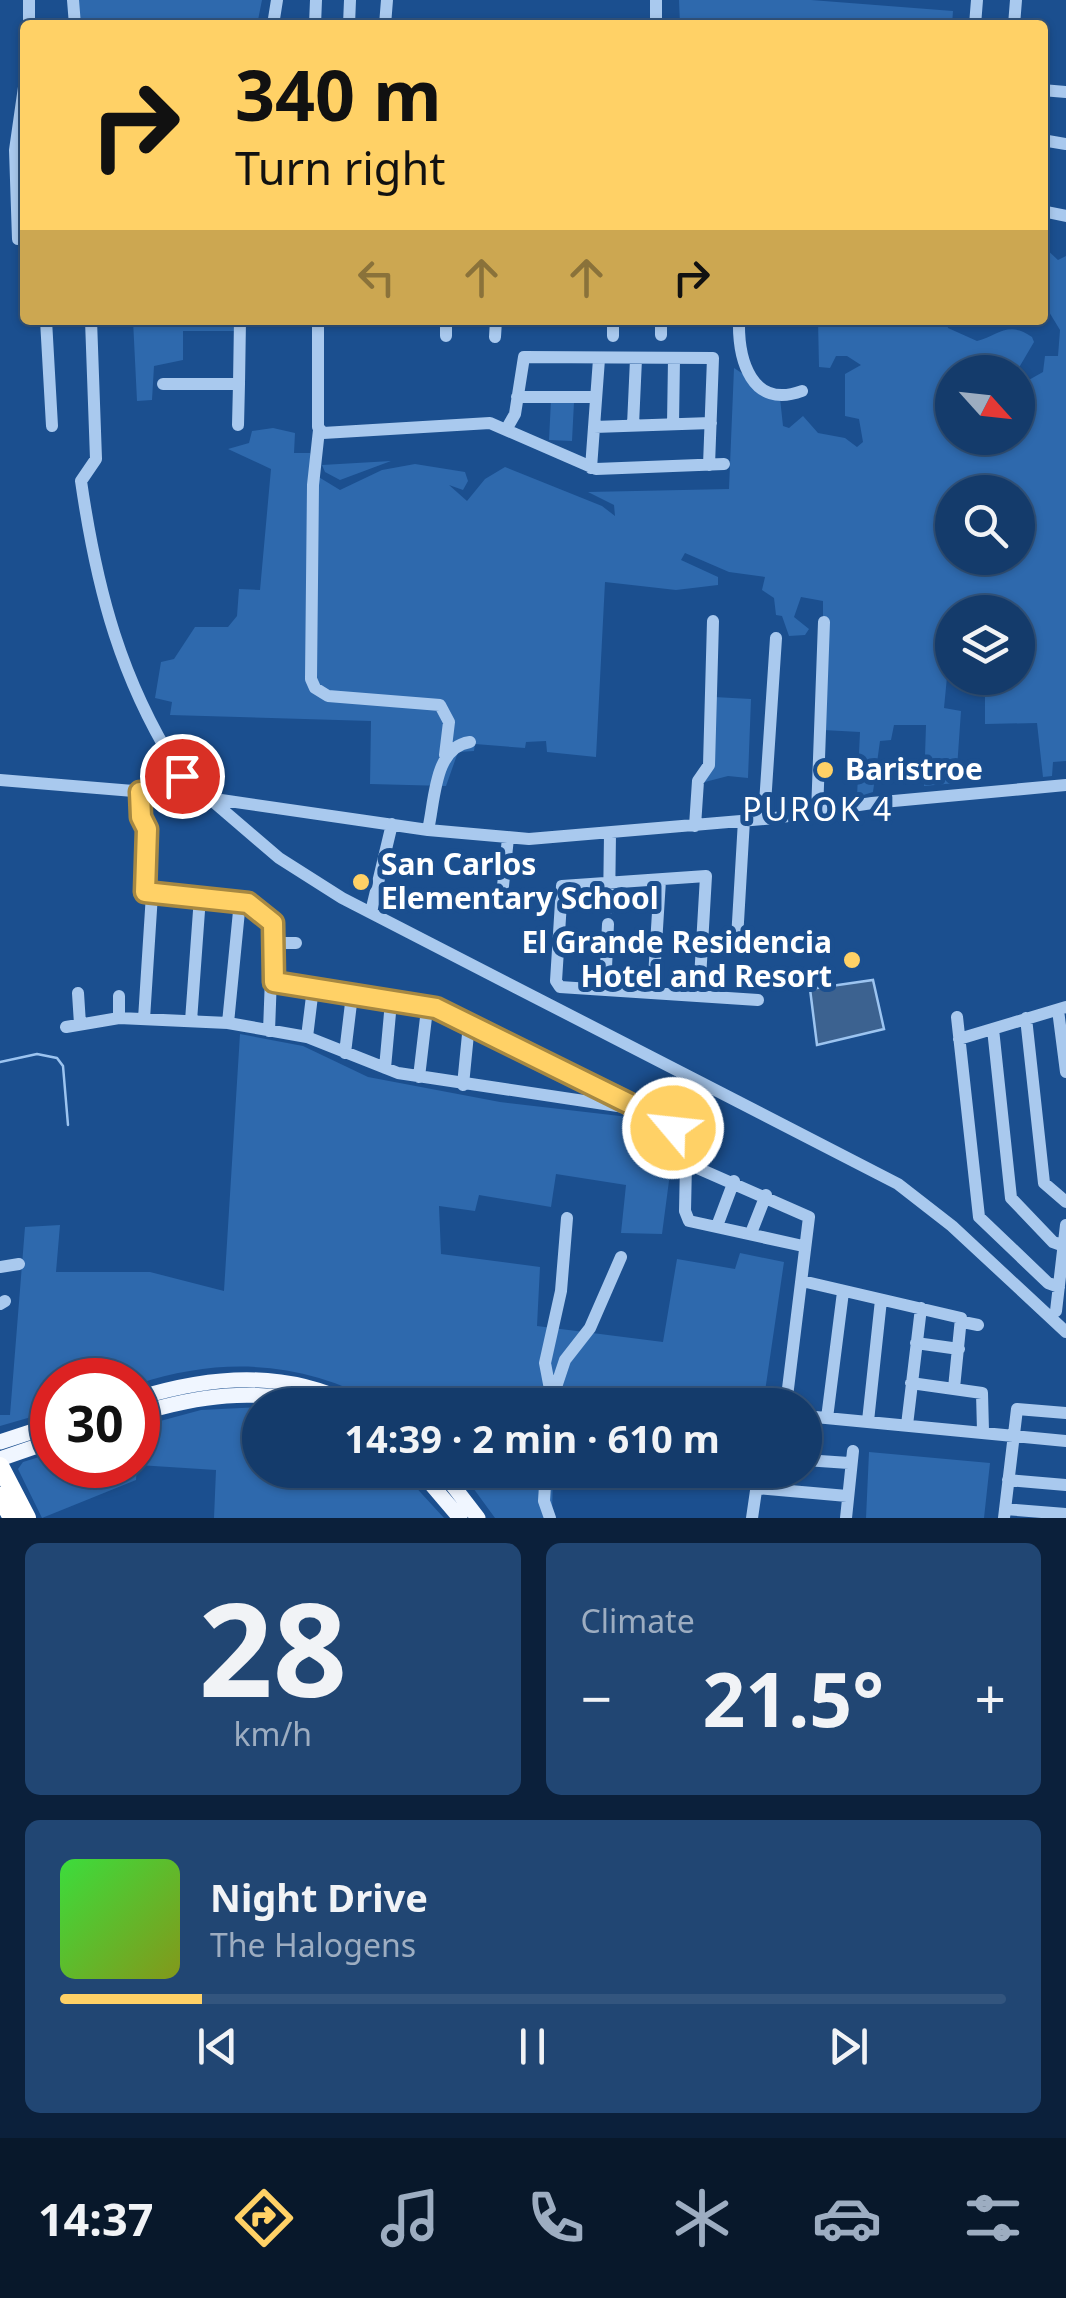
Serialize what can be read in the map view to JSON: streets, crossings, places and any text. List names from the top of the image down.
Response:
{
  "districts": ["PUROK 4"],
  "places": ["Baristroe", "San Carlos Elementary School", "El Grande Residencia Hotel and Resort"],
  "north": "bottom right",
  "page": {
    "turn": ["340 m", "Turn right"],
    "limit": "30",
    "trip": "14:39 · 2 min · 610 m",
    "tile": [
      ["28", "km/h"],
      "Climate"
    ],
    "heat": ["−", "21.5°", "+"],
    "song": ["Night Drive", "The Halogens"],
    "tabs": "14:37"
  }
}
